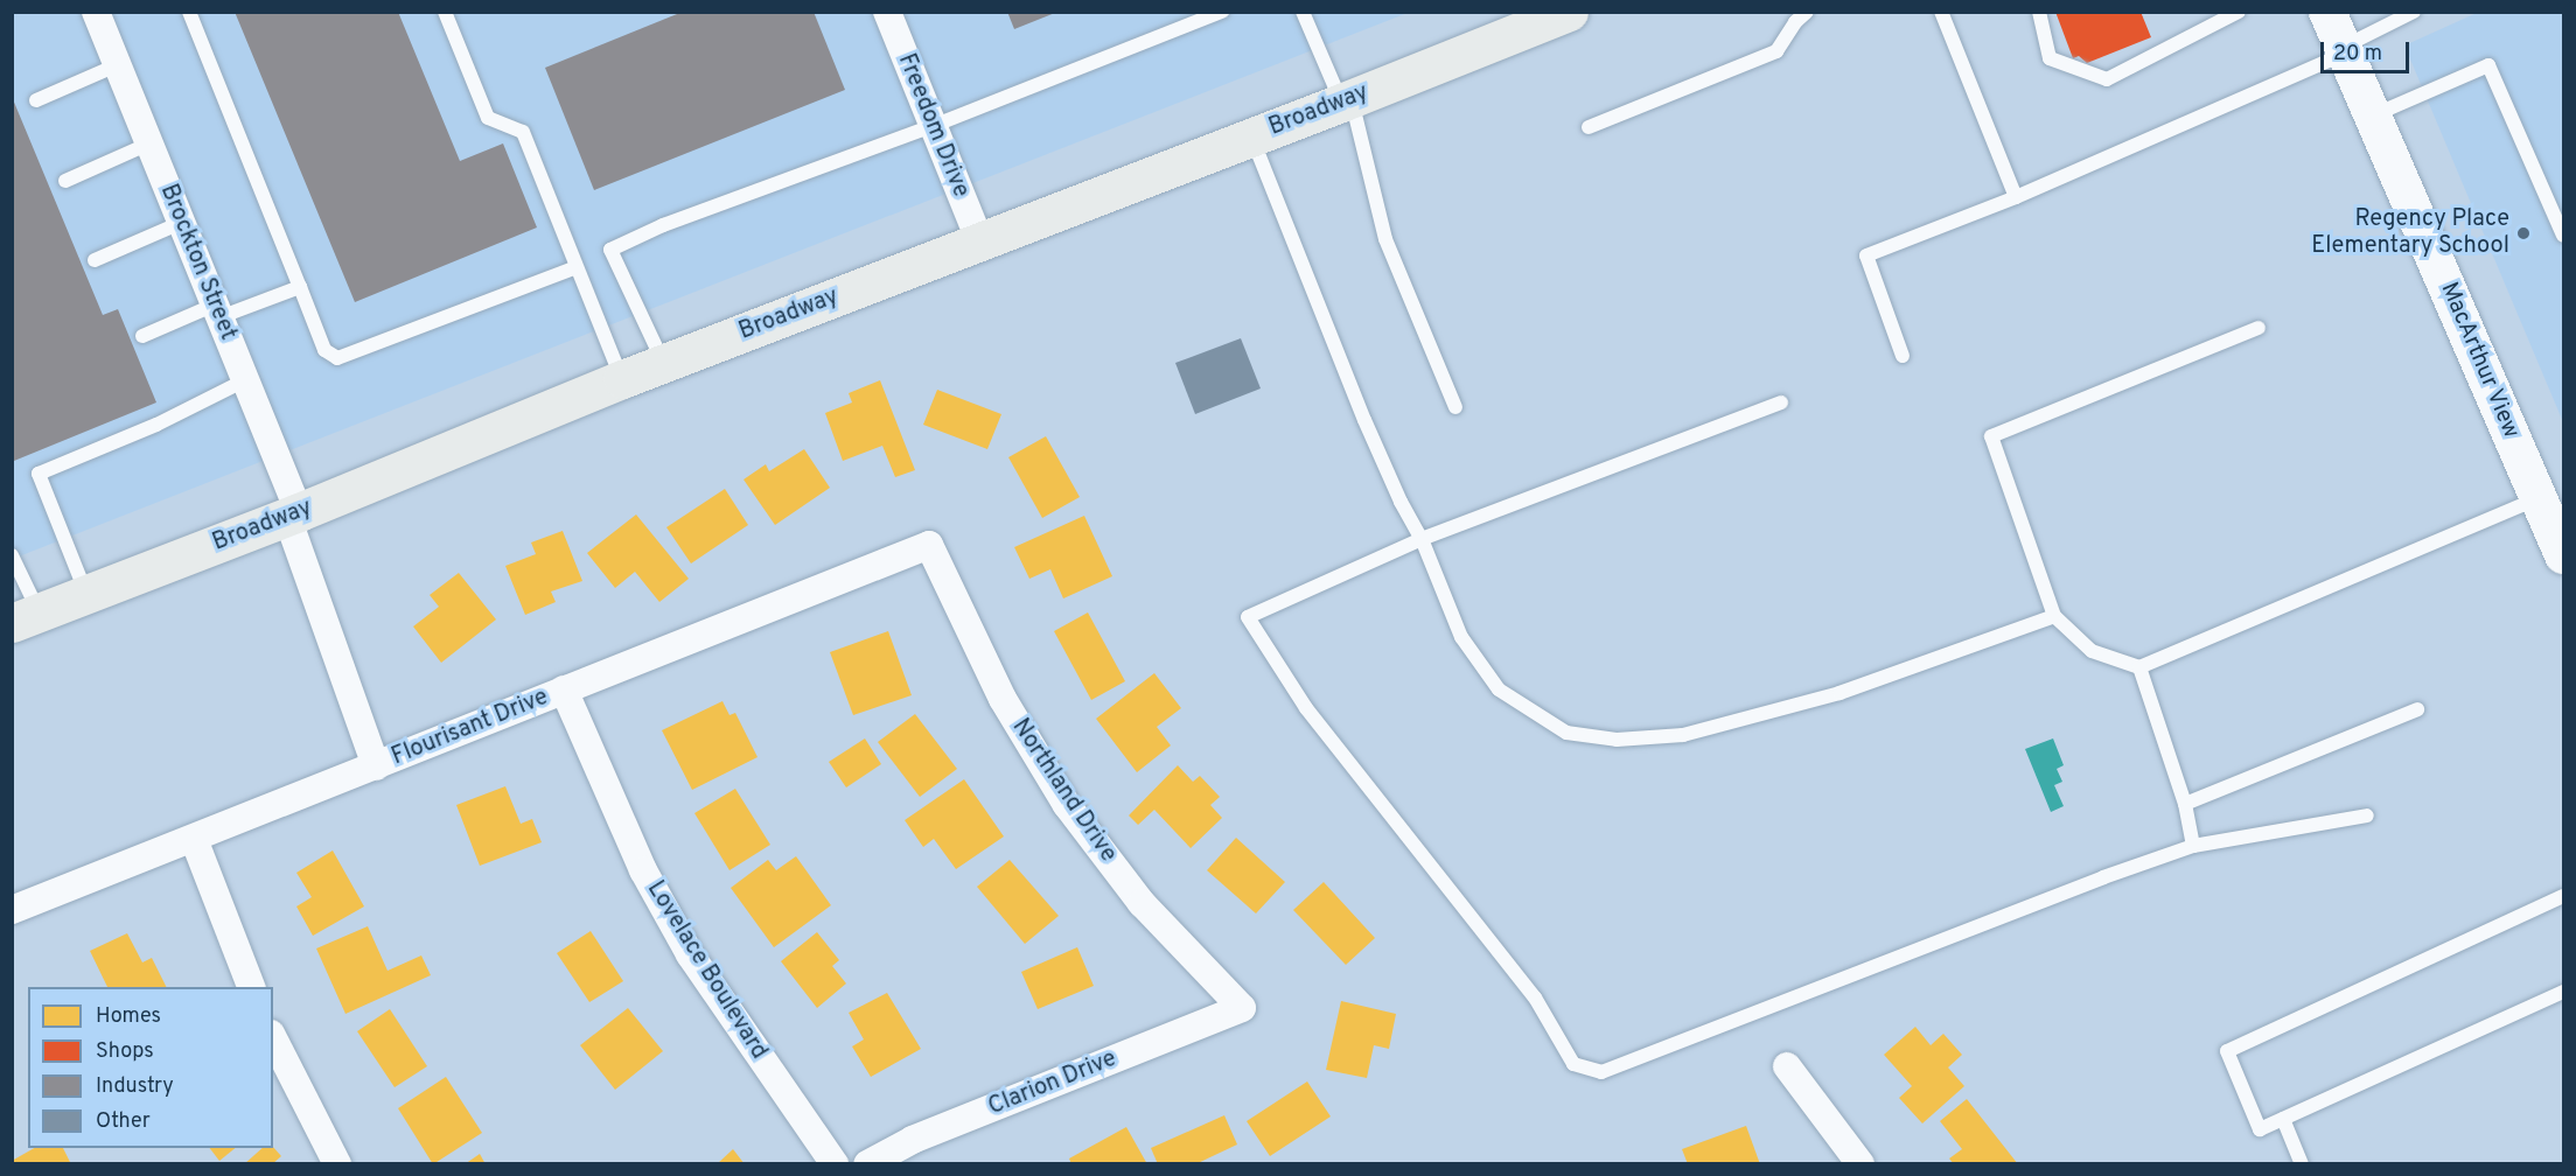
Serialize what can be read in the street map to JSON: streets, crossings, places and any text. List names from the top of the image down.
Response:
{
  "streets": {
    "main road": ["Broadway"],
    "street": [
      "Freedom Drive",
      "Brockton Street",
      "MacArthur View",
      "Flourisant Drive",
      "Northland Drive",
      "Lovelace Boulevard",
      "Clarion Drive"
    ]
  },
  "crossings": [
    ["Broadway", "Freedom Drive"],
    ["Broadway", "Brockton Street"],
    ["Brockton Street", "Flourisant Drive"],
    ["Flourisant Drive", "Northland Drive"],
    ["Flourisant Drive", "Lovelace Boulevard"],
    ["Northland Drive", "Clarion Drive"]
  ],
  "places": ["Regency Place Elementary School"],
  "legend": [
    "Homes",
    "Shops",
    "Industry",
    "Other"
  ],
  "scale_bar": "20 m"
}
